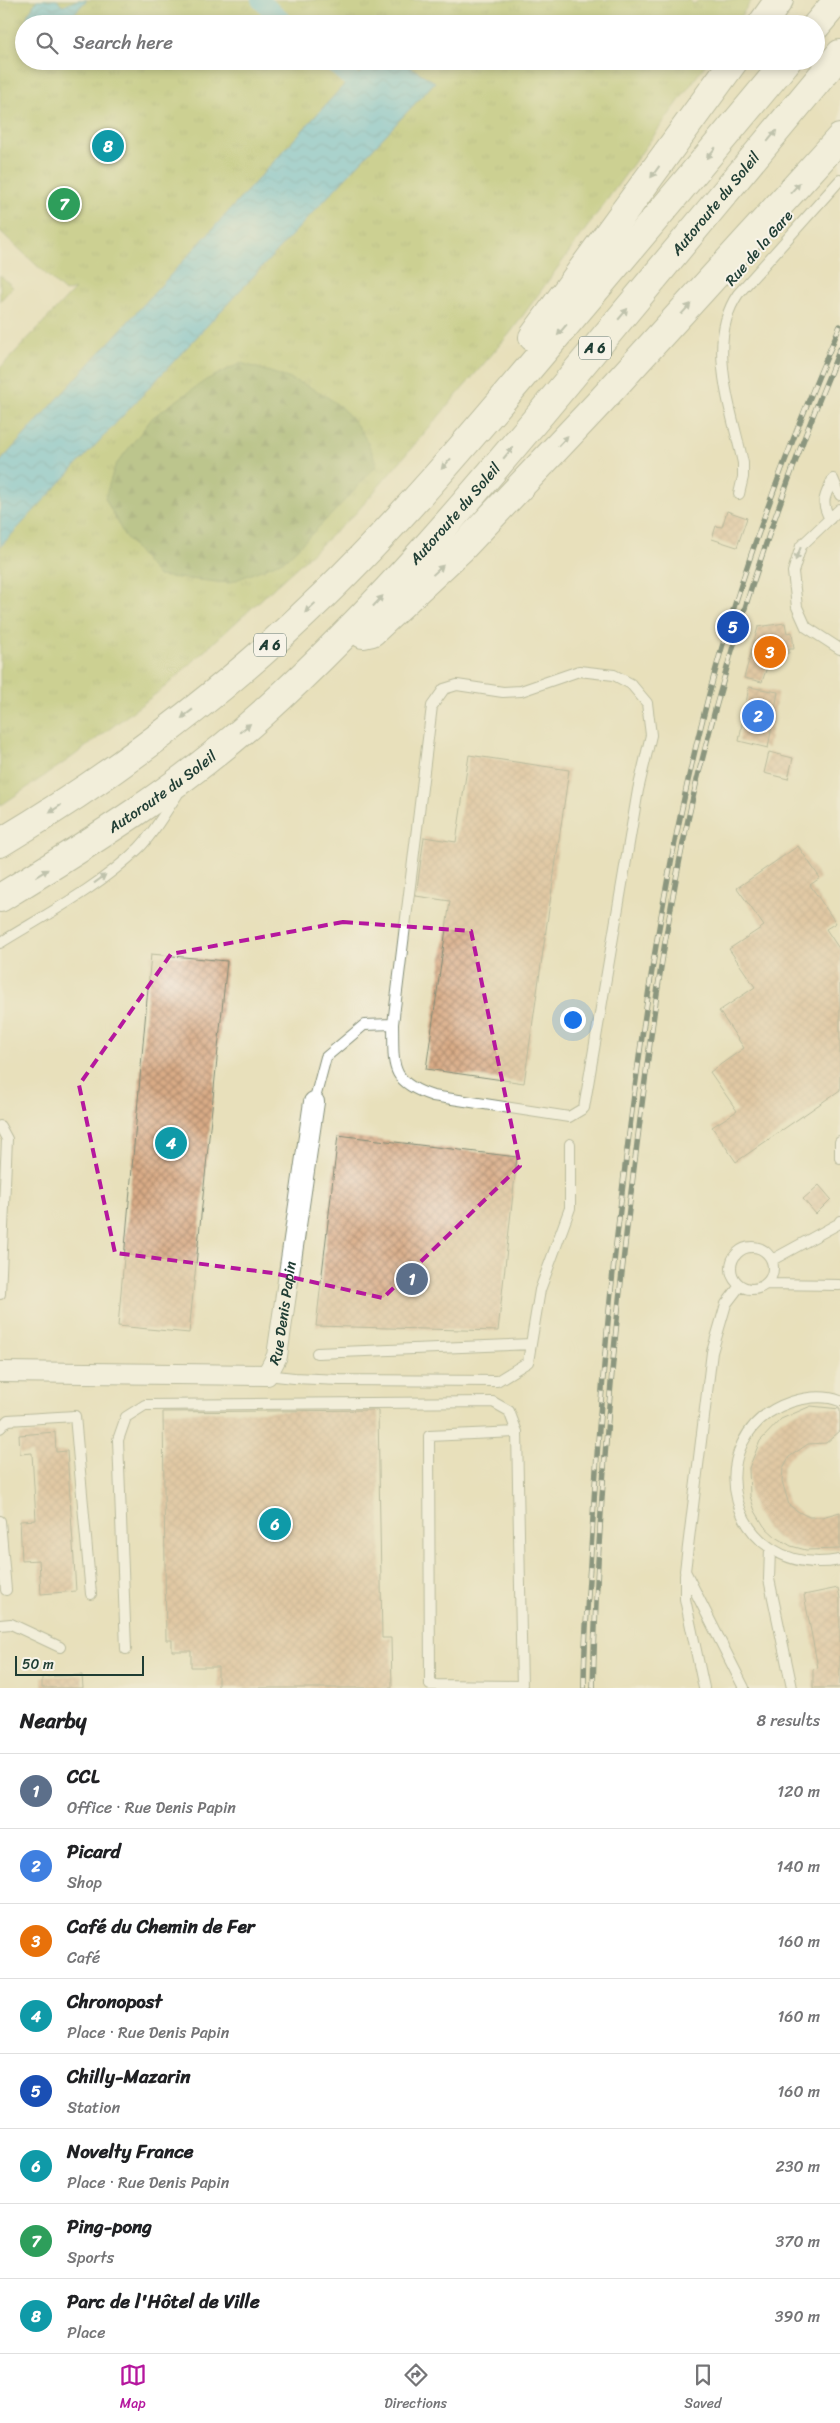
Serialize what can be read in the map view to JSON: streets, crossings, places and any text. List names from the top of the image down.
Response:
{
  "streets": {
    "highway": ["Autoroute du Soleil", "A 6"],
    "street": ["Rue Denis Papin"],
    "lane": ["Rue de la Gare"]
  },
  "scale_bar": "50 m",
  "page": {
    "search": "Search here",
    "pins": [
      "8",
      "7",
      "5",
      "3",
      "2",
      "4",
      "1",
      "6"
    ],
    "scale": "50 m",
    "heading": ["Nearby", "8 results"],
    "list": [
      {
        "mark": "1",
        "name": "CCL",
        "note": "Office · Rue Denis Papin",
        "value": "120 m"
      },
      {
        "mark": "2",
        "name": "Picard",
        "note": "Shop",
        "value": "140 m"
      },
      {
        "mark": "3",
        "name": "Café du Chemin de Fer",
        "note": "Café",
        "value": "160 m"
      },
      {
        "mark": "4",
        "name": "Chronopost",
        "note": "Place · Rue Denis Papin",
        "value": "160 m"
      },
      {
        "mark": "5",
        "name": "Chilly-Mazarin",
        "note": "Station",
        "value": "160 m"
      },
      {
        "mark": "6",
        "name": "Novelty France",
        "note": "Place · Rue Denis Papin",
        "value": "230 m"
      },
      {
        "mark": "7",
        "name": "Ping-pong",
        "note": "Sports",
        "value": "370 m"
      },
      {
        "mark": "8",
        "name": "Parc de l'Hôtel de Ville",
        "note": "Place",
        "value": "390 m"
      }
    ],
    "nav": ["Map", "Directions", "Saved"]
  }
}
